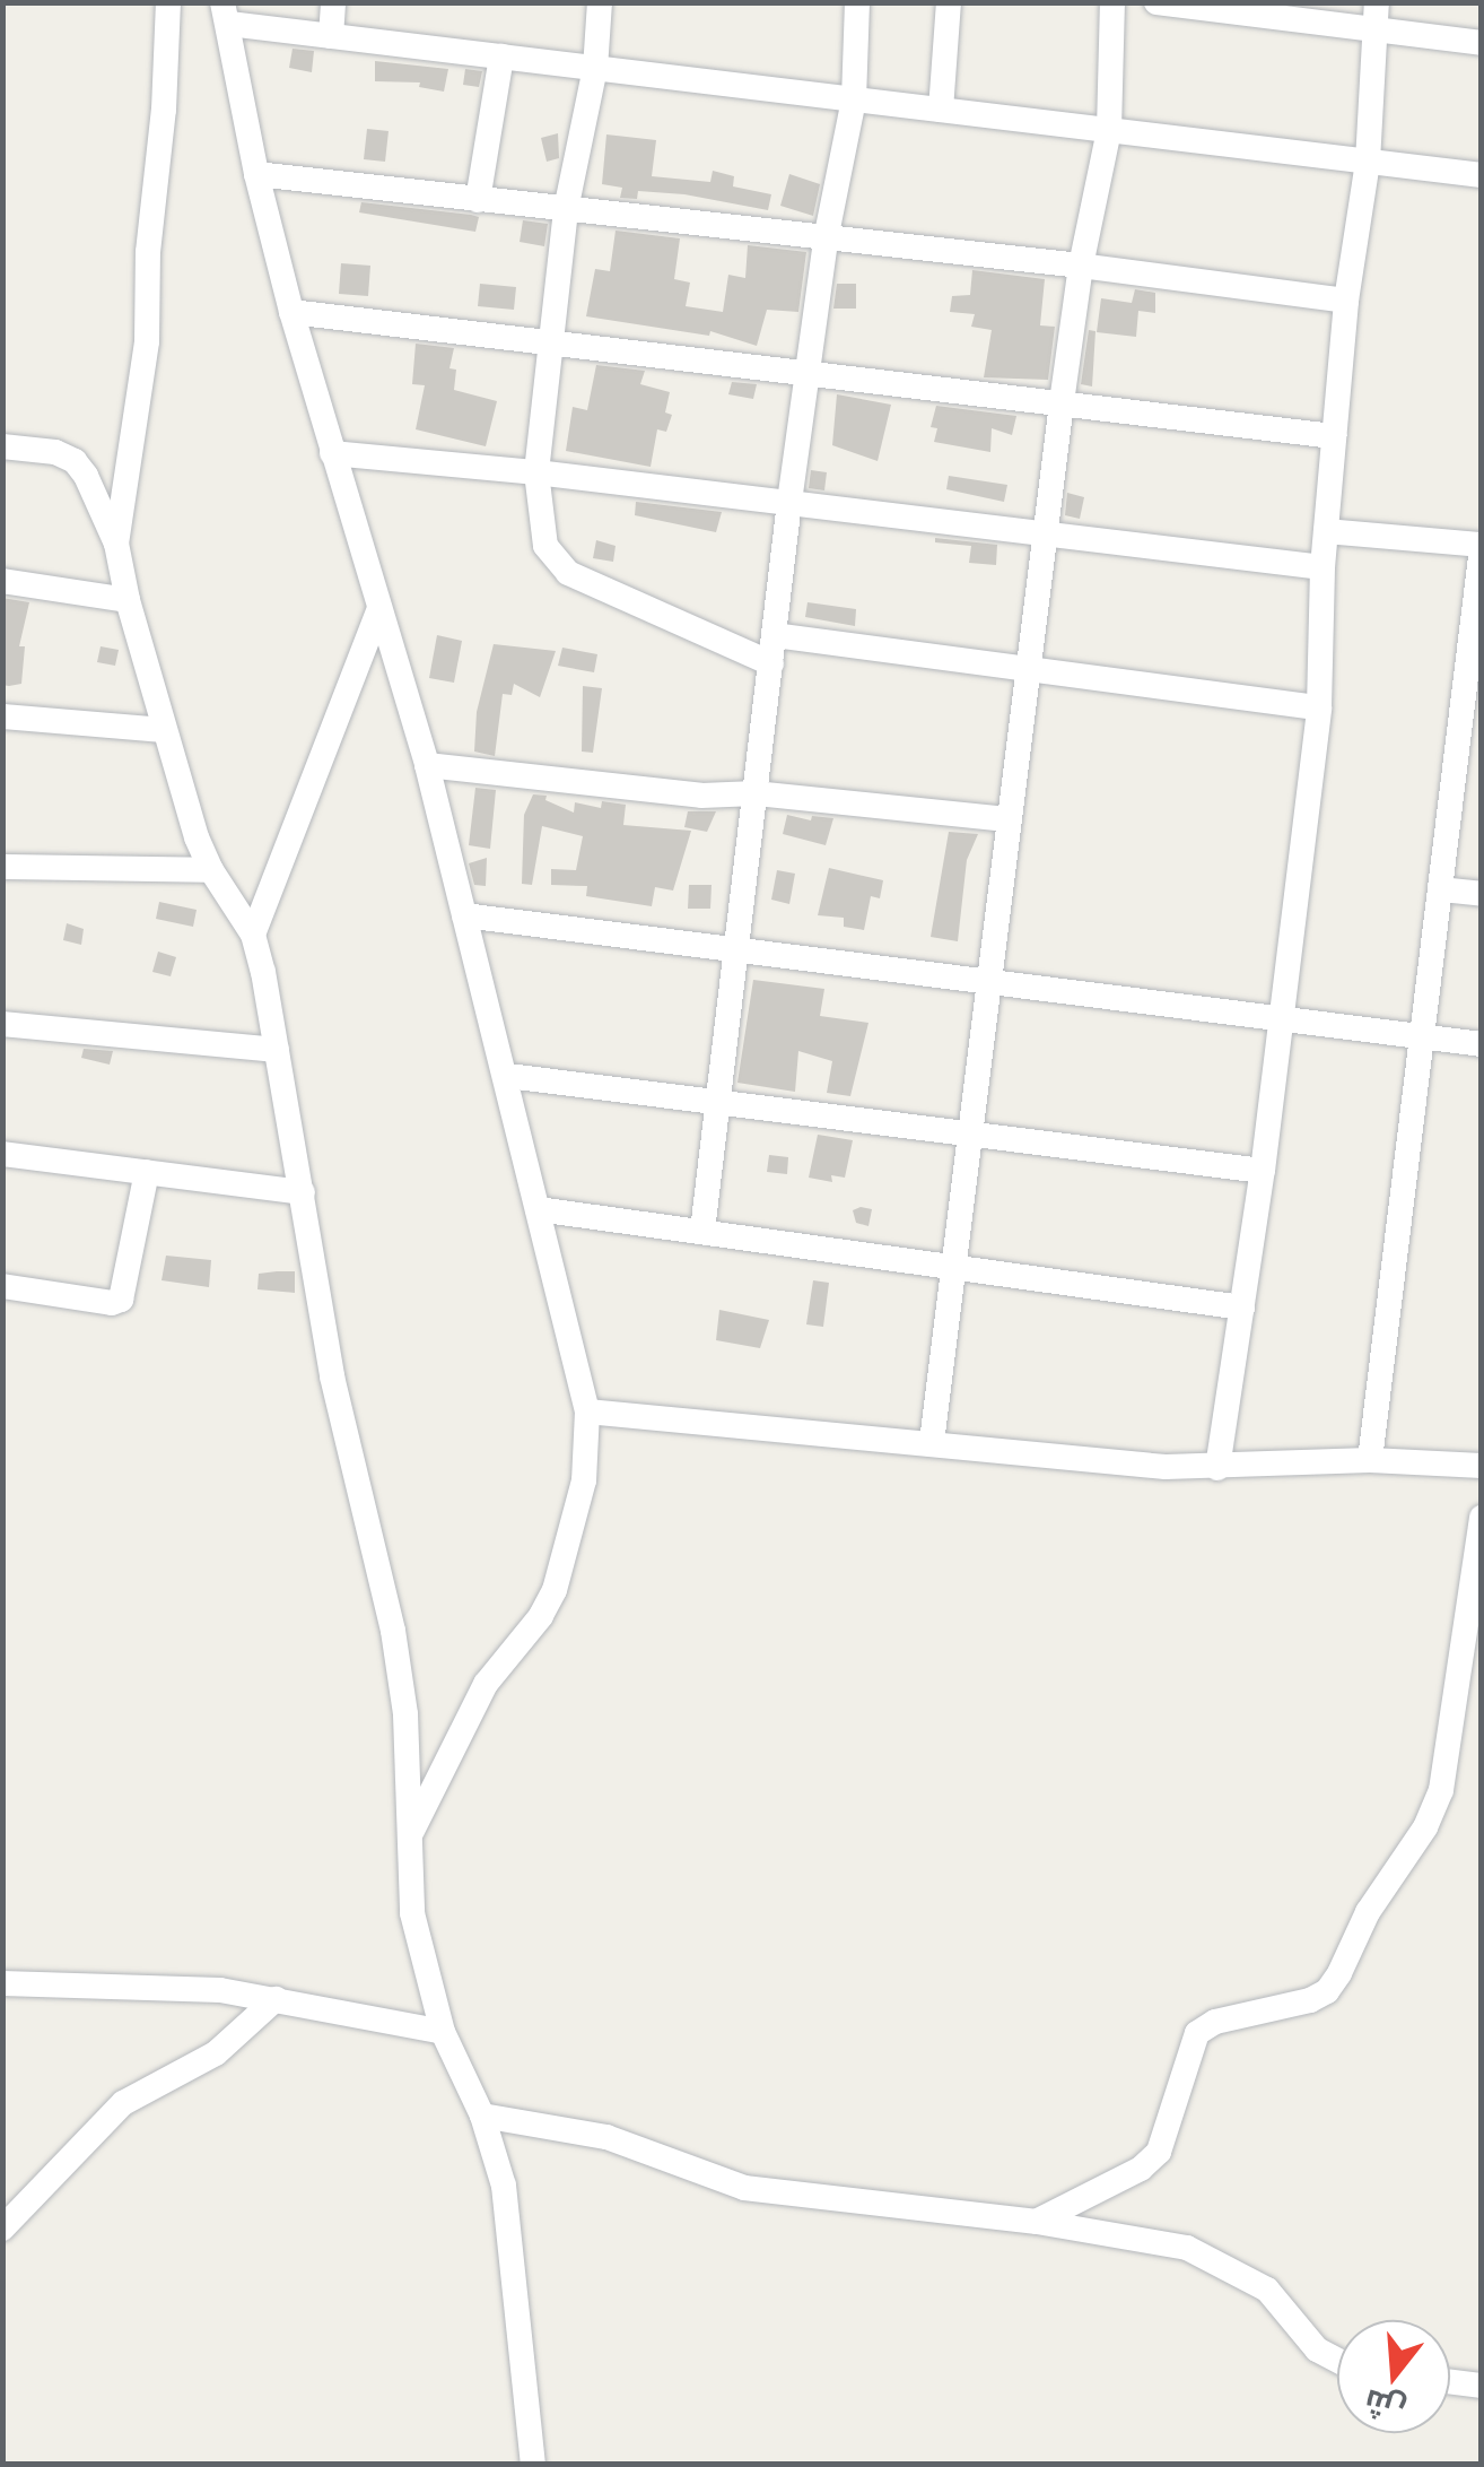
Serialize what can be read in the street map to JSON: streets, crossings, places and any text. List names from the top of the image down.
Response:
{
  "north": "bottom"
}
